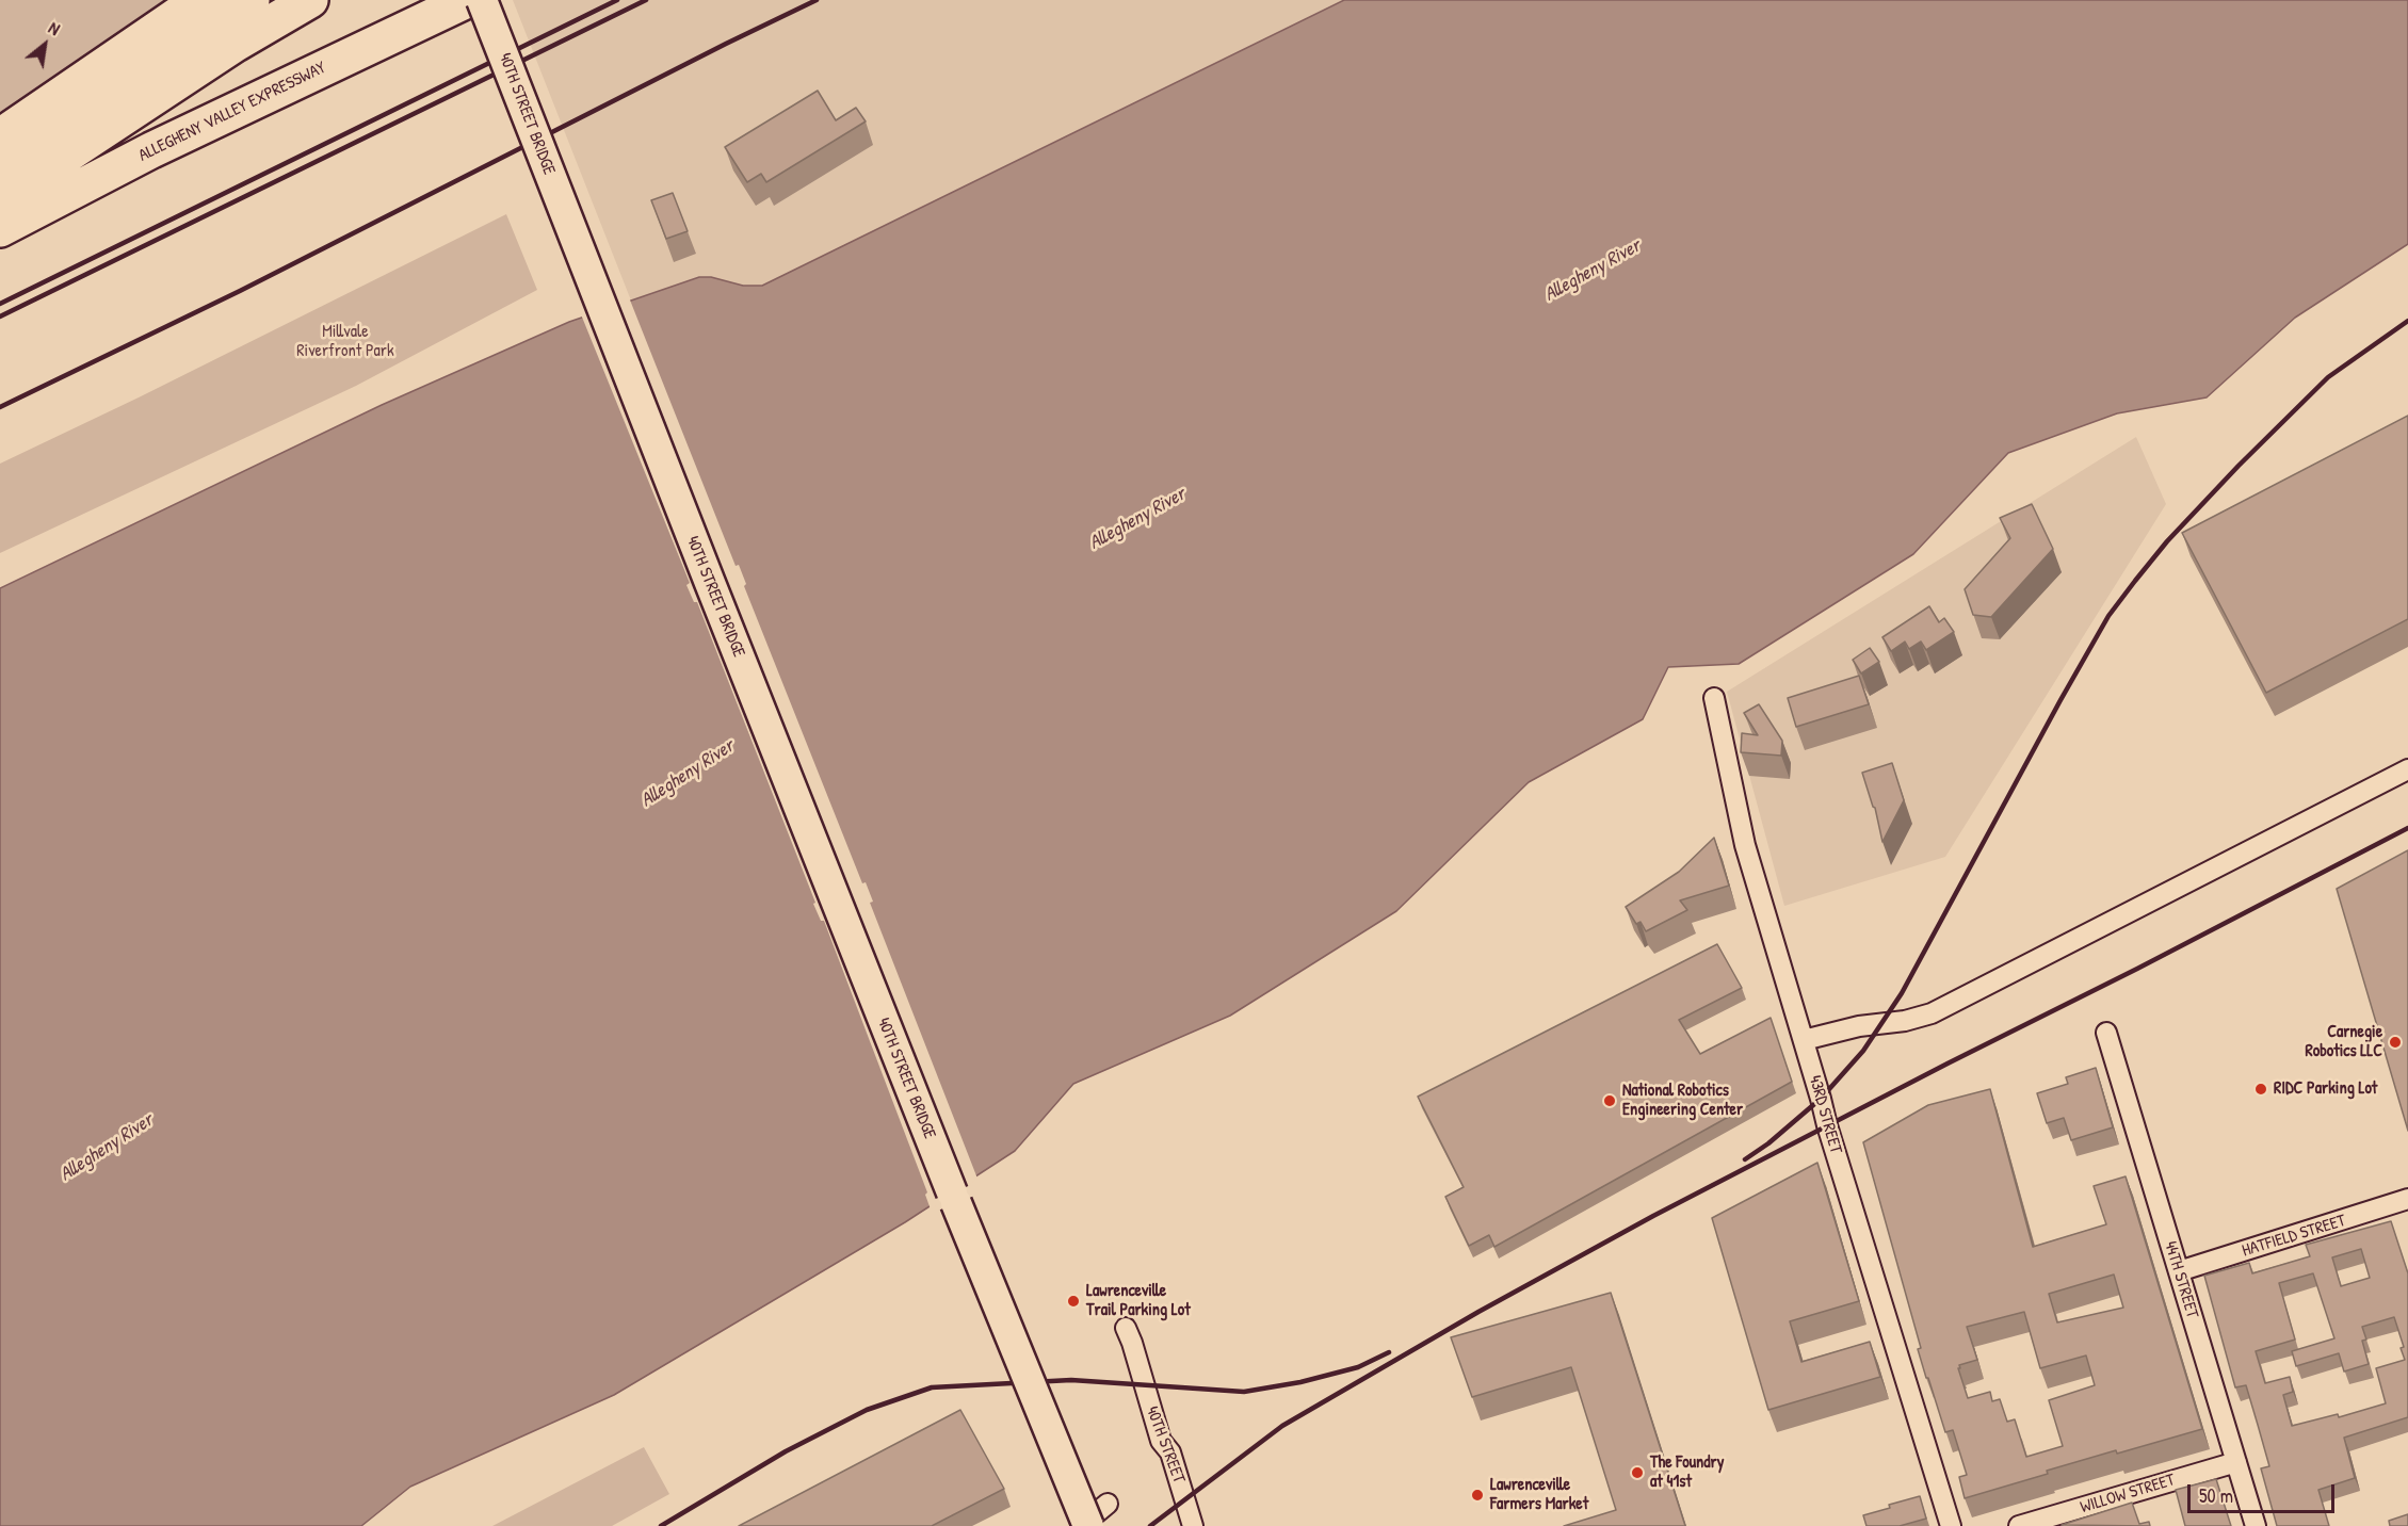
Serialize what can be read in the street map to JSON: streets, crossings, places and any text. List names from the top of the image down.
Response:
{
  "streets": {
    "highway": ["ALLEGHENY VALLEY EXPRESSWAY"],
    "main road": ["40TH STREET BRIDGE"],
    "street": [
      "43RD STREET",
      "HATFIELD STREET",
      "44TH STREET",
      "40TH STREET",
      "WILLOW STREET"
    ]
  },
  "crossings": [
    ["HATFIELD STREET", "44TH STREET"],
    ["44TH STREET", "WILLOW STREET"]
  ],
  "water": ["Allegheny River"],
  "parks": ["Millvale Riverfront Park"],
  "places": [
    "Carnegie Robotics LLC",
    "RIDC Parking Lot",
    "National Robotics Engineering Center",
    "Lawrenceville Trail Parking Lot",
    "The Foundry at 41st",
    "Lawrenceville Farmers Market"
  ],
  "scale_bar": "50 m",
  "north": "top right"
}
